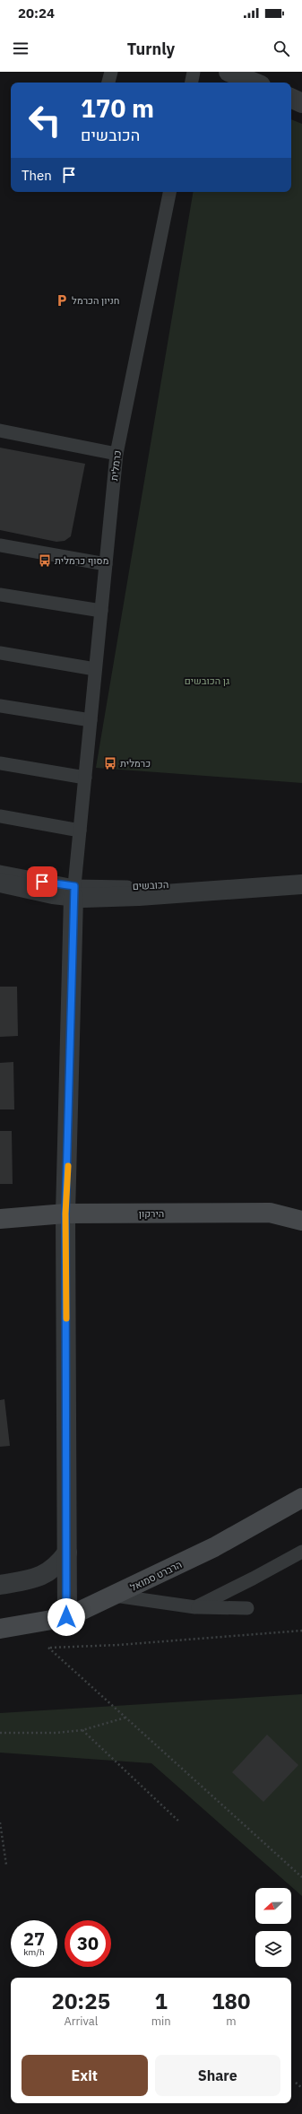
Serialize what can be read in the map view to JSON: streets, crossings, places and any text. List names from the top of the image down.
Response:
{
  "streets": {
    "main road": ["הירקון", "הרברט סמואל"],
    "street": ["כרמלית", "הכובשים"]
  },
  "crossings": [
    ["כרמלית", "הכובשים"],
    ["כרמלית", "הירקון"],
    ["כרמלית", "הרברט סמואל"]
  ],
  "parks": ["גן הכובשים"],
  "places": {
    "parking": ["חניון הכרמל"],
    "bus stop": ["מסוף כרמלית", "כרמלית"]
  },
  "north": "left",
  "page": {
    "status": "20:24",
    "header": "Turnly",
    "turn": ["170 m", "הכובשים"],
    "then": "Then",
    "speed": "27 km/h",
    "limit": "30",
    "eta": [
      "20:25",
      "Arrival",
      "1",
      "min",
      "180",
      "m"
    ],
    "buttons": ["Exit", "Share"]
  }
}
